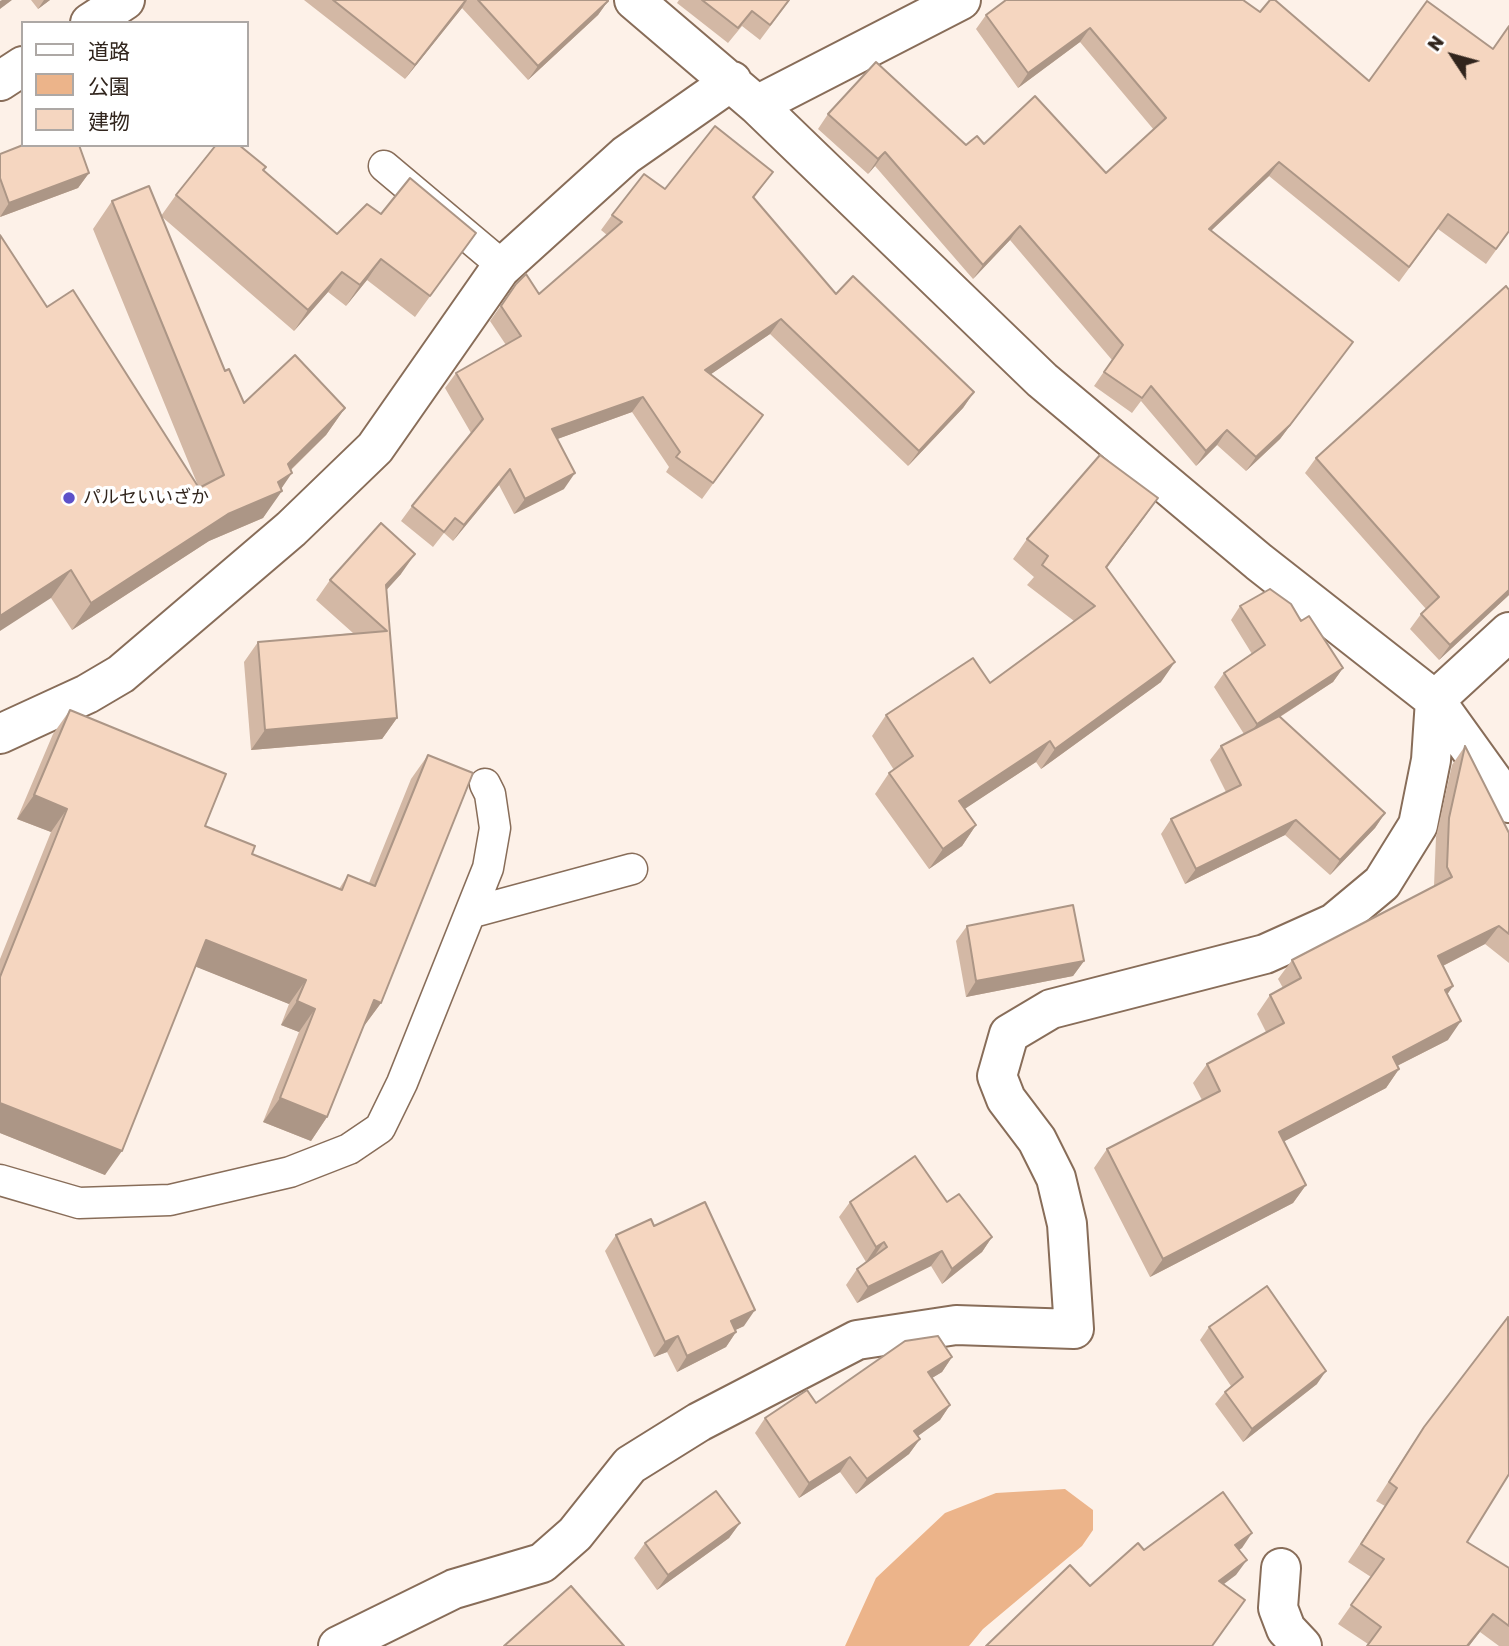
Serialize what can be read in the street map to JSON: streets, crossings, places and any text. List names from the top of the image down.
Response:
{
  "places": ["パルセいいざか"],
  "legend": ["道路", "公園", "建物"],
  "north": "top left"
}
